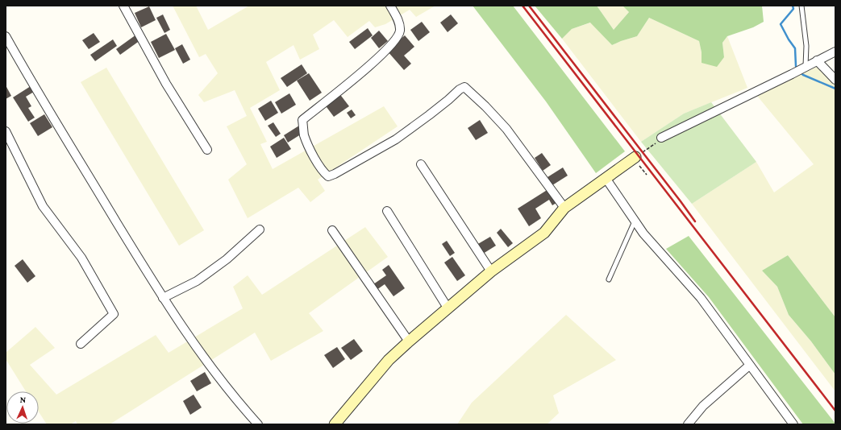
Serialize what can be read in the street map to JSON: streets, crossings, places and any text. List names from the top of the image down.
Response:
{
  "north": "top"
}
